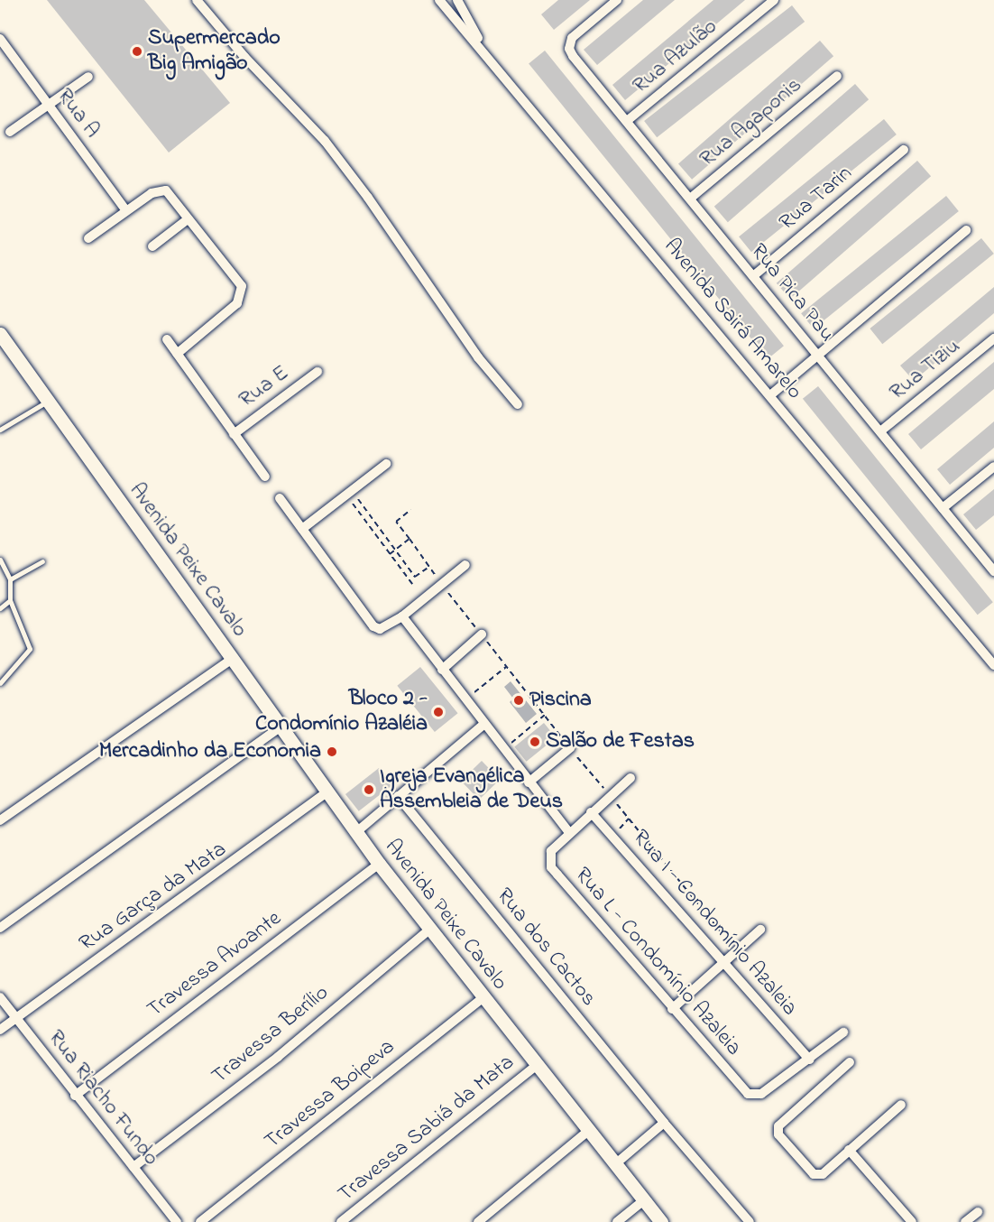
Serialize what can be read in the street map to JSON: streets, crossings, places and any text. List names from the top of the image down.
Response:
{
  "streets": {
    "street": [
      "Rua Azulão",
      "Rua A",
      "Rua Agaponis",
      "Rua Tarin",
      "Rua Pica Pau",
      "Avenida Sairá Amarelo",
      "Rua Tiziu",
      "Rua E",
      "Avenida Peixe Cavalo",
      "Rua Garça da Mata",
      "Rua I - Condomínio Azaleia",
      "Rua dos Cactos",
      "Rua L - Condomínio Azaleia",
      "Travessa Avoante",
      "Travessa Berílio",
      "Travessa Boipeva",
      "Rua Riacho Fundo",
      "Travessa Sabiá da Mata"
    ]
  },
  "crossings": [
    ["Rua Azulão", "Rua Pica Pau"],
    ["Rua Agaponis", "Rua Pica Pau"],
    ["Rua Tarin", "Rua Pica Pau"],
    ["Rua Pica Pau", "Rua Tiziu"],
    ["Avenida Peixe Cavalo", "Rua Garça da Mata"],
    ["Avenida Peixe Cavalo", "Travessa Avoante"],
    ["Avenida Peixe Cavalo", "Travessa Berílio"],
    ["Avenida Peixe Cavalo", "Travessa Boipeva"],
    ["Avenida Peixe Cavalo", "Travessa Sabiá da Mata"],
    ["Rua Garça da Mata", "Rua Riacho Fundo"],
    ["Rua I - Condomínio Azaleia", "Rua L - Condomínio Azaleia"],
    ["Travessa Avoante", "Rua Riacho Fundo"],
    ["Travessa Berílio", "Rua Riacho Fundo"]
  ],
  "places": [
    "Supermercado Big Amigão",
    "Piscina",
    "Bloco 2 - Condomínio Azaléia",
    "Salão de Festas",
    "Mercadinho da Economia",
    "Igreja Evangélica Assembleia de Deus"
  ]
}
